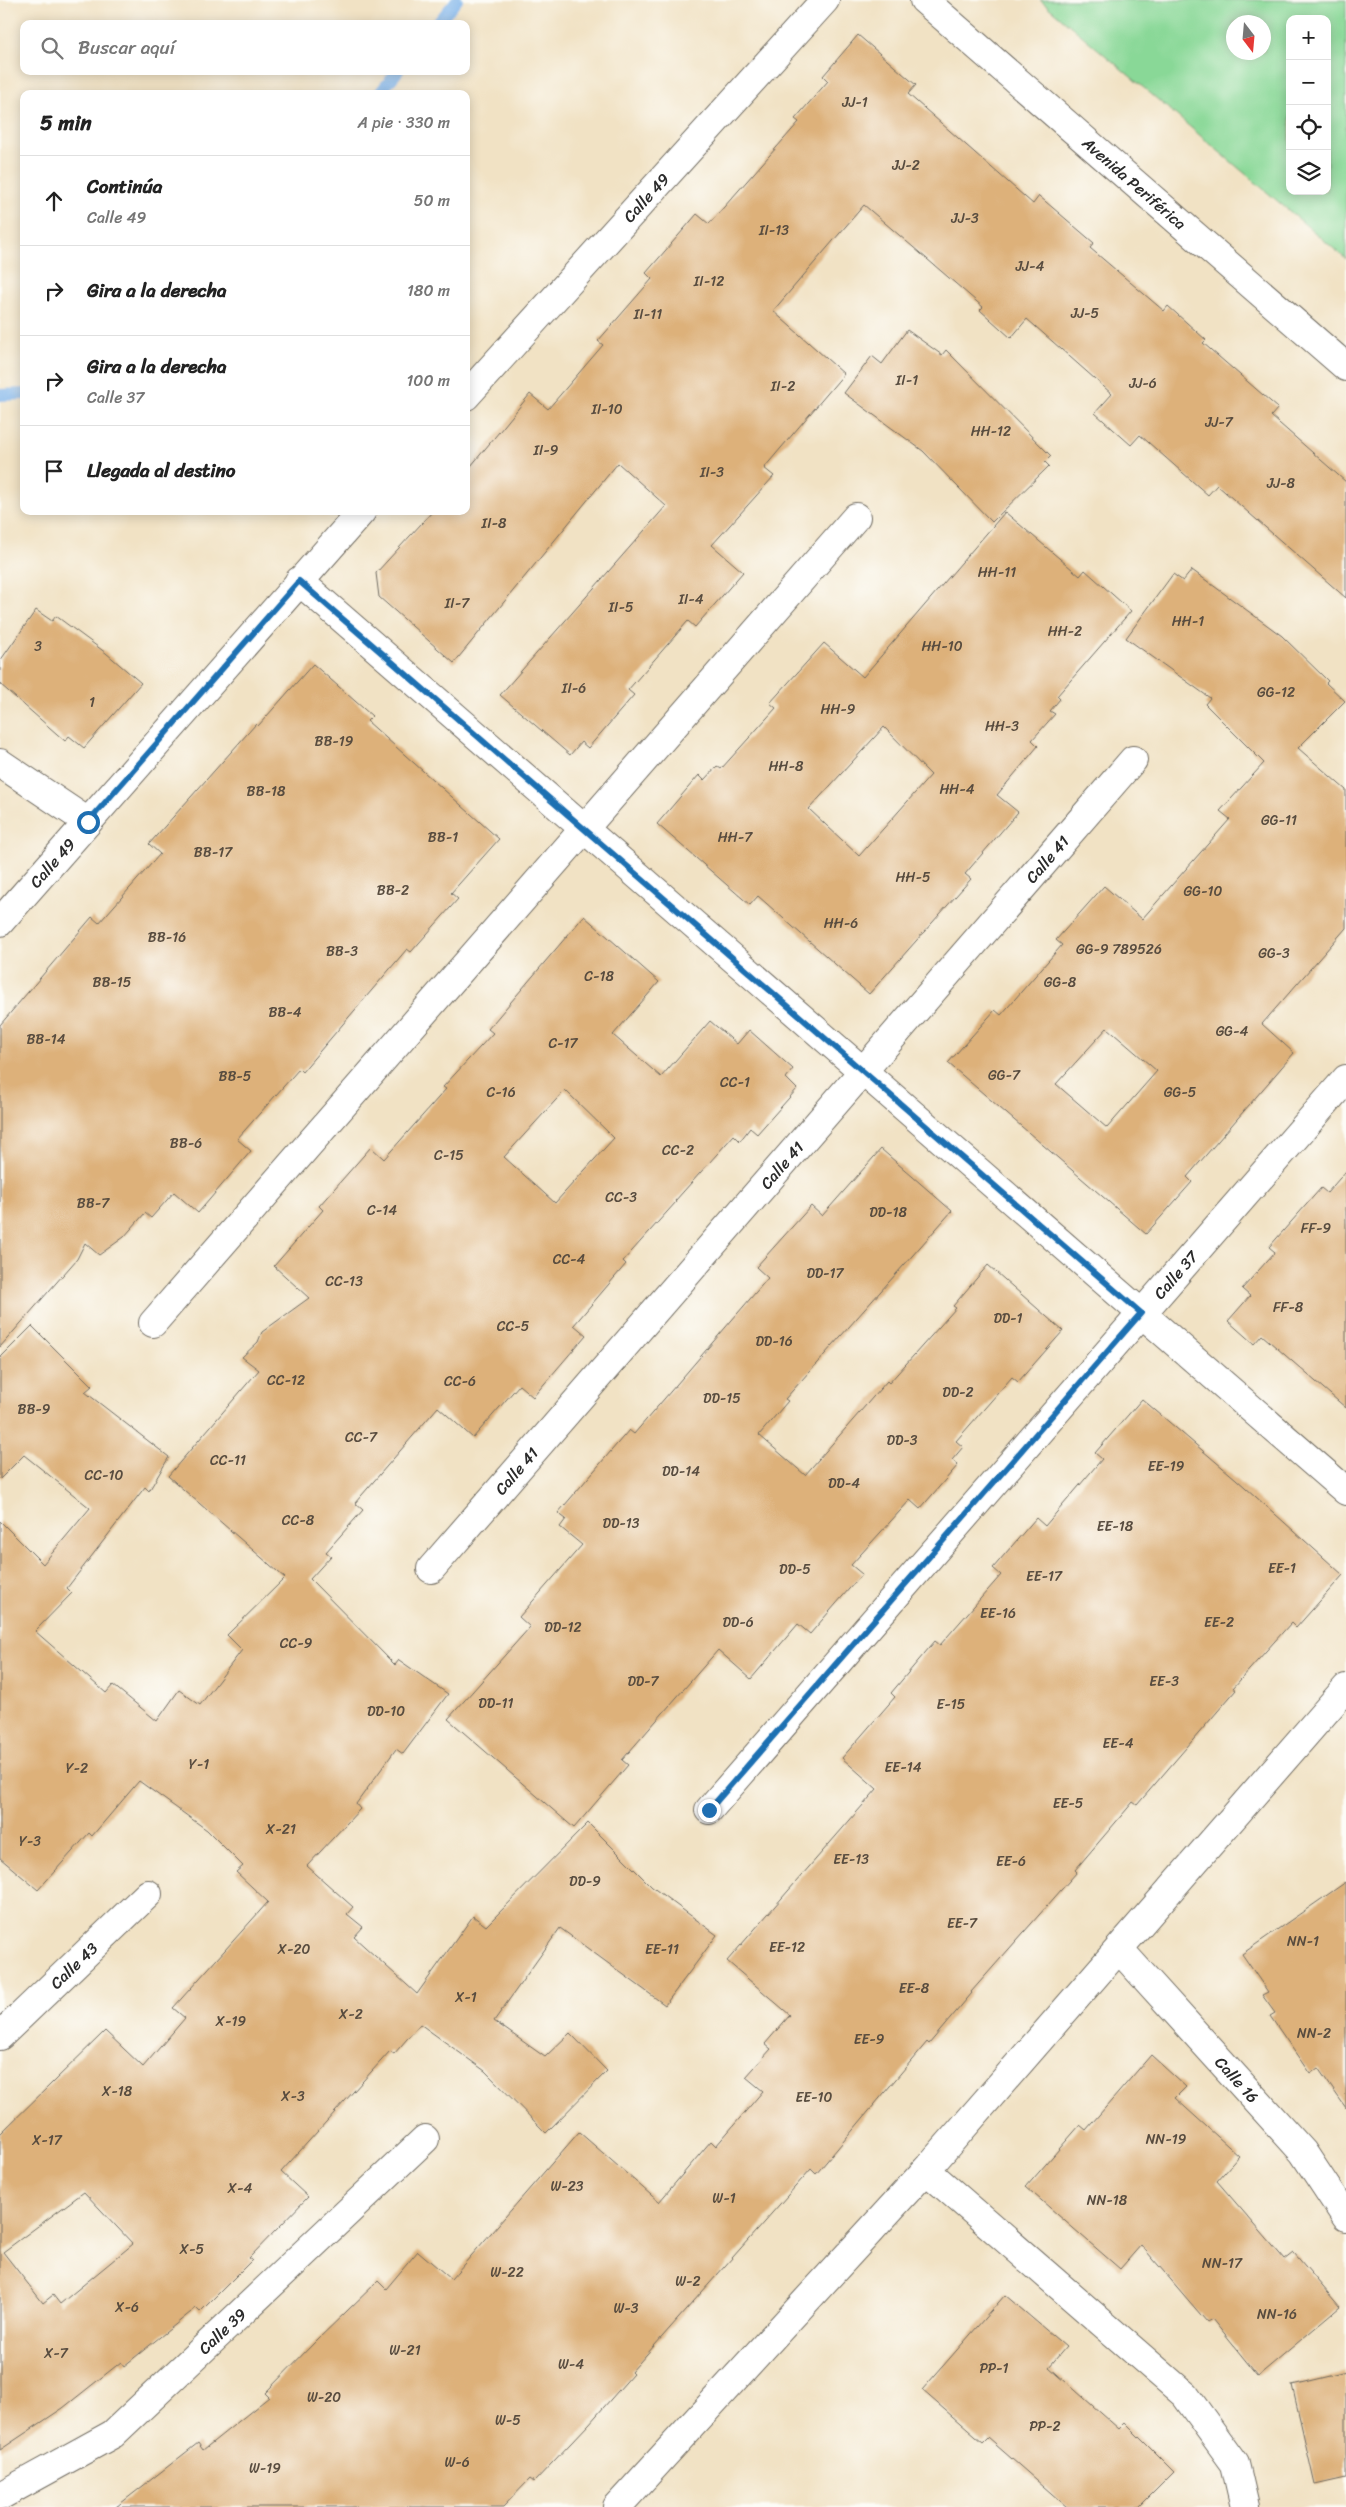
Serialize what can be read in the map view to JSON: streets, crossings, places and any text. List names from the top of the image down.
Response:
{
  "streets": {
    "street": [
      "Avenida Periférica",
      "Calle 49",
      "Calle 41",
      "Calle 37",
      "Calle 43",
      "Calle 16",
      "Calle 39"
    ]
  },
  "house_numbers": [
    "JJ-1",
    "JJ-2",
    "JJ-3",
    "II-13",
    "JJ-4",
    "II-12",
    "JJ-5",
    "II-11",
    "II-1",
    "JJ-6",
    "II-2",
    "II-10",
    "JJ-7",
    "HH-12",
    "II-9",
    "II-3",
    "JJ-8",
    "II-8",
    "HH-11",
    "II-4",
    "II-7",
    "II-5",
    "HH-1",
    "HH-2",
    "3",
    "HH-10",
    "II-6",
    "GG-12",
    "1",
    "HH-9",
    "HH-3",
    "BB-19",
    "HH-8",
    "HH-4",
    "BB-18",
    "GG-11",
    "BB-1",
    "HH-7",
    "BB-17",
    "HH-5",
    "BB-2",
    "GG-10",
    "HH-6",
    "BB-16",
    "GG-9 789526",
    "BB-3",
    "GG-3",
    "C-18",
    "BB-15",
    "GG-8",
    "BB-4",
    "GG-4",
    "BB-14",
    "C-17",
    "GG-7",
    "BB-5",
    "CC-1",
    "C-16",
    "GG-5",
    "BB-6",
    "CC-2",
    "C-15",
    "CC-3",
    "BB-7",
    "C-14",
    "DD-18",
    "FF-9",
    "CC-4",
    "DD-17",
    "CC-13",
    "FF-8",
    "DD-1",
    "CC-5",
    "DD-16",
    "CC-12",
    "CC-6",
    "DD-2",
    "DD-15",
    "BB-9",
    "CC-7",
    "DD-3",
    "CC-11",
    "EE-19",
    "DD-14",
    "CC-10",
    "DD-4",
    "CC-8",
    "DD-13",
    "EE-18",
    "EE-1",
    "DD-5",
    "EE-17",
    "EE-16",
    "DD-6",
    "EE-2",
    "DD-12",
    "CC-9",
    "DD-7",
    "EE-3",
    "DD-11",
    "E-15",
    "DD-10",
    "EE-4",
    "Y-1",
    "EE-14",
    "Y-2",
    "EE-5",
    "X-21",
    "Y-3",
    "EE-13",
    "EE-6",
    "DD-9",
    "EE-7",
    "NN-1",
    "EE-12",
    "X-20",
    "EE-11",
    "EE-8",
    "X-1",
    "X-2",
    "X-19",
    "NN-2",
    "EE-9",
    "X-18",
    "X-3",
    "EE-10",
    "NN-19",
    "X-17",
    "W-23",
    "X-4",
    "W-1",
    "NN-18",
    "X-5",
    "NN-17",
    "W-22",
    "W-2",
    "X-6",
    "W-3",
    "NN-16",
    "W-21",
    "X-7",
    "W-4",
    "PP-1",
    "W-20",
    "W-5",
    "PP-2",
    "W-6",
    "W-19"
  ],
  "north": "bottom",
  "page": {
    "map_buttons": ["+", "−"],
    "search": "Buscar aquí",
    "heading": ["5 min", "A pie · 330 m"],
    "list": [
      ["Continúa", "Calle 49", "50 m"],
      ["Gira a la derecha", "180 m"],
      ["Gira a la derecha", "Calle 37", "100 m"],
      "Llegada al destino"
    ]
  }
}
